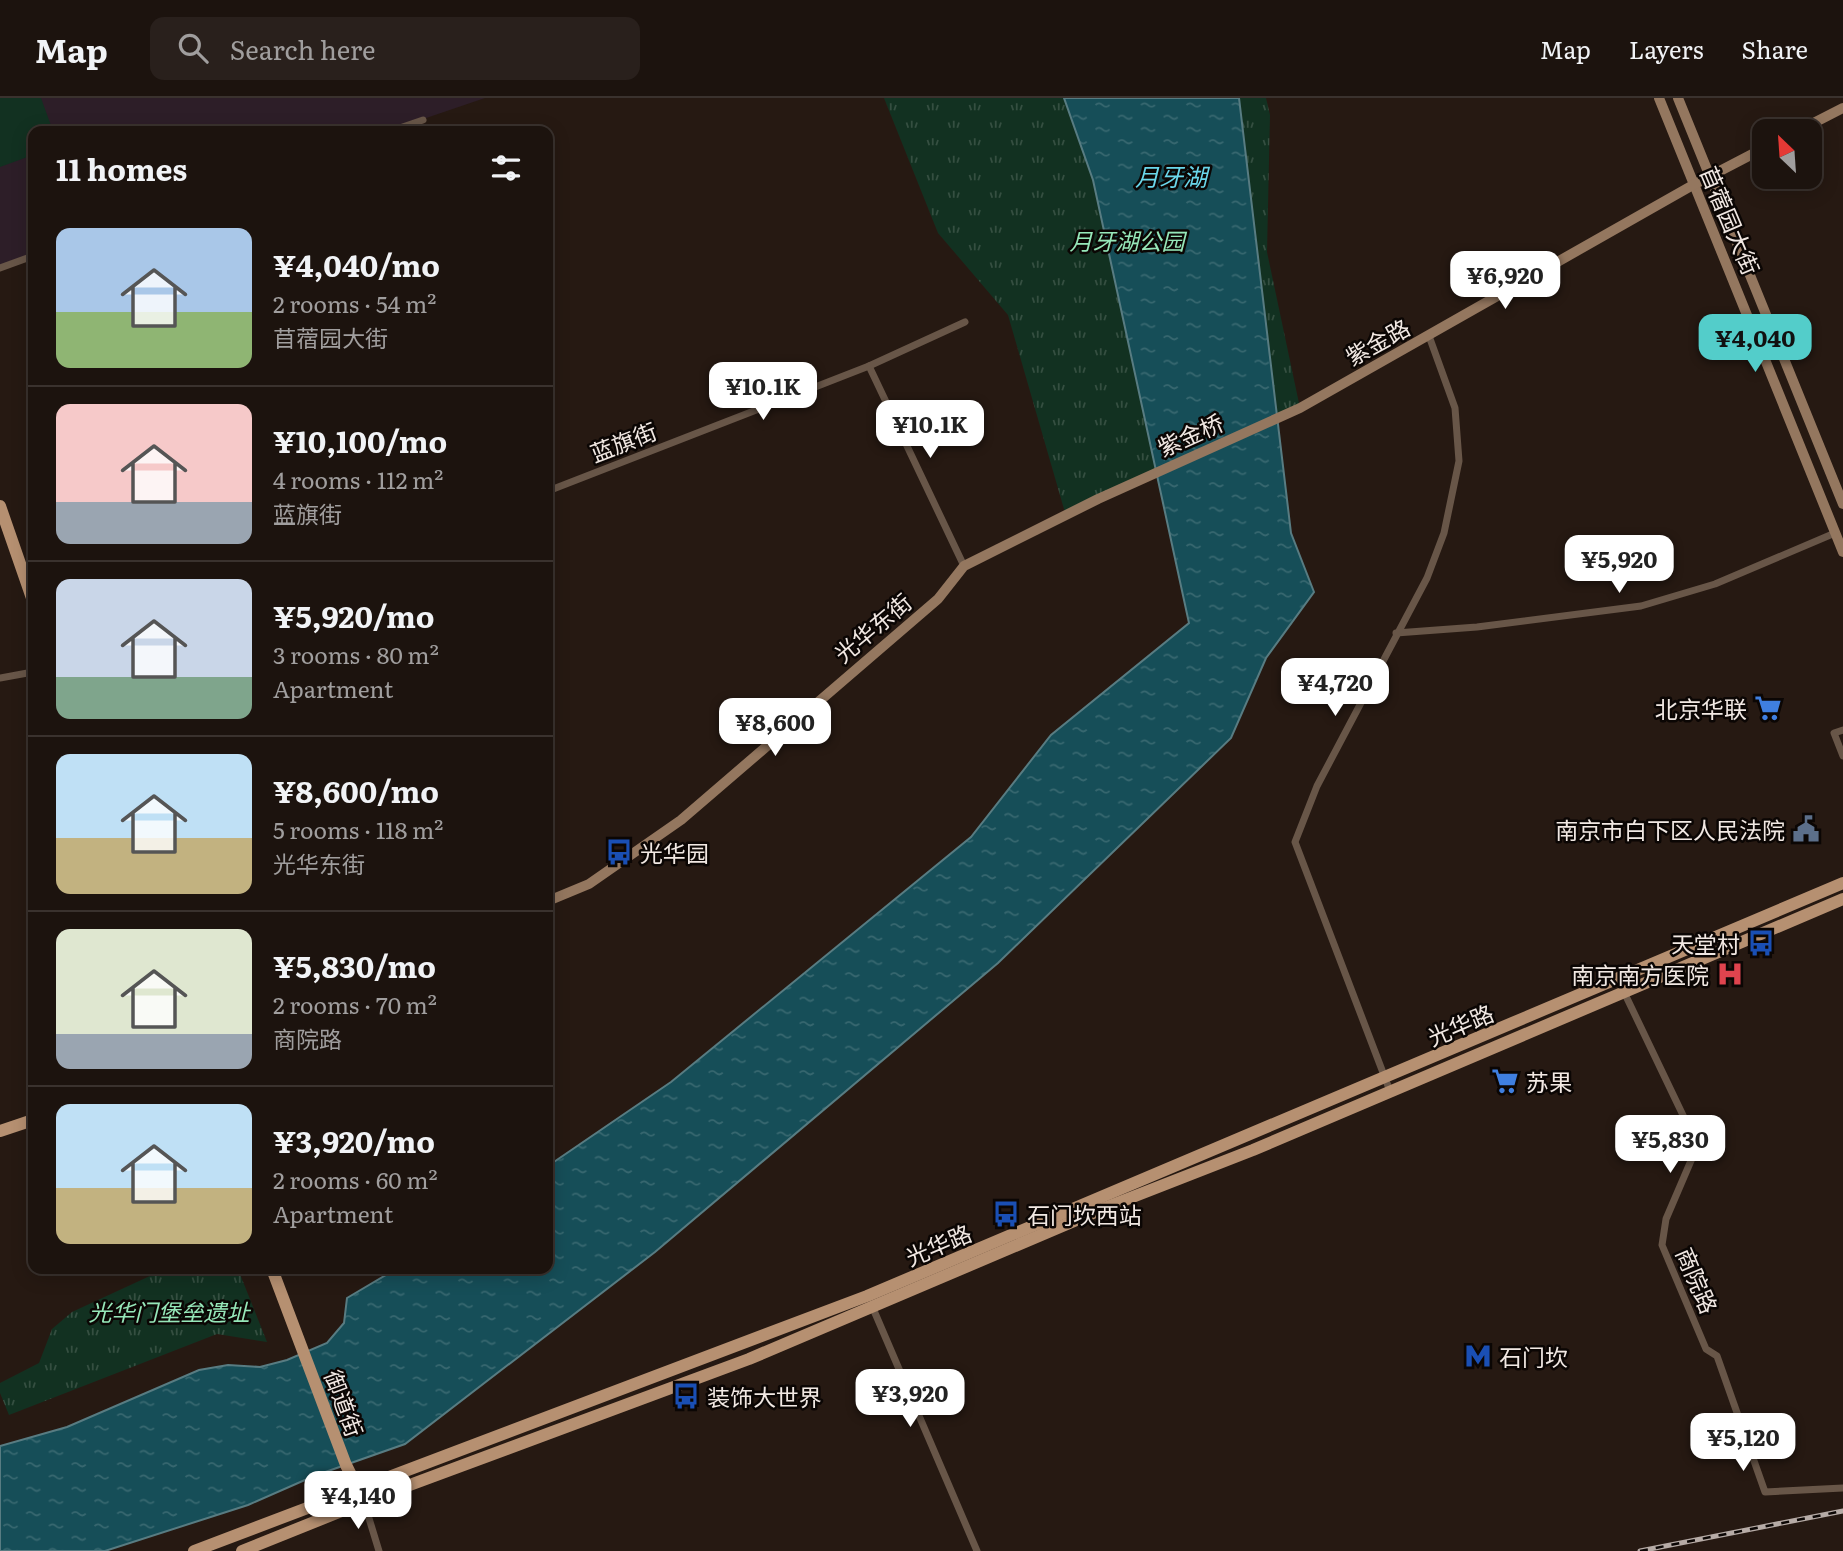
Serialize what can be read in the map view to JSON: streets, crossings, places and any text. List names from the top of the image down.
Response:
{
  "streets": {
    "main road": ["光华路"],
    "street": [
      "苜蓿园大街",
      "紫金路",
      "紫金桥",
      "蓝旗街",
      "光华东街",
      "商院路"
    ]
  },
  "crossings": [
    ["苜蓿园大街", "紫金路"],
    ["紫金路", "紫金桥"],
    ["紫金桥", "光华东街"],
    ["光华路", "商院路"]
  ],
  "water": ["月牙湖"],
  "parks": ["月牙湖公园", "光华门堡垒遗址"],
  "places": {
    "supermarket": ["北京华联", "苏果"],
    "public building": ["南京市白下区人民法院"],
    "bus stop": [
      "光华园",
      "天堂村",
      "石门坎西站",
      "装饰大世界"
    ],
    "hospital": ["南京南方医院"],
    "metro station": ["石门坎"]
  },
  "north": "top left",
  "page": {
    "header": "Map",
    "search": "Search here",
    "nav": ["Map", "Layers", "Share"],
    "heading": "11 homes",
    "list": [
      {
        "name": "¥4,040/mo",
        "note": "2 rooms · 54 m² · 苜蓿园大街"
      },
      {
        "name": "¥10,100/mo",
        "note": "4 rooms · 112 m² · 蓝旗街"
      },
      {
        "name": "¥5,920/mo",
        "note": "3 rooms · 80 m² · Apartment"
      },
      {
        "name": "¥8,600/mo",
        "note": "5 rooms · 118 m² · 光华东街"
      },
      {
        "name": "¥5,830/mo",
        "note": "2 rooms · 70 m² · 商院路"
      },
      {
        "name": "¥3,920/mo",
        "note": "2 rooms · 60 m² · Apartment"
      }
    ],
    "price": [
      "¥6,920",
      "¥4,040",
      "¥10.1K",
      "¥10.1K",
      "¥5,920",
      "¥4,720",
      "¥8,600",
      "¥5,830",
      "¥3,920",
      "¥5,120",
      "¥4,140"
    ]
  }
}
